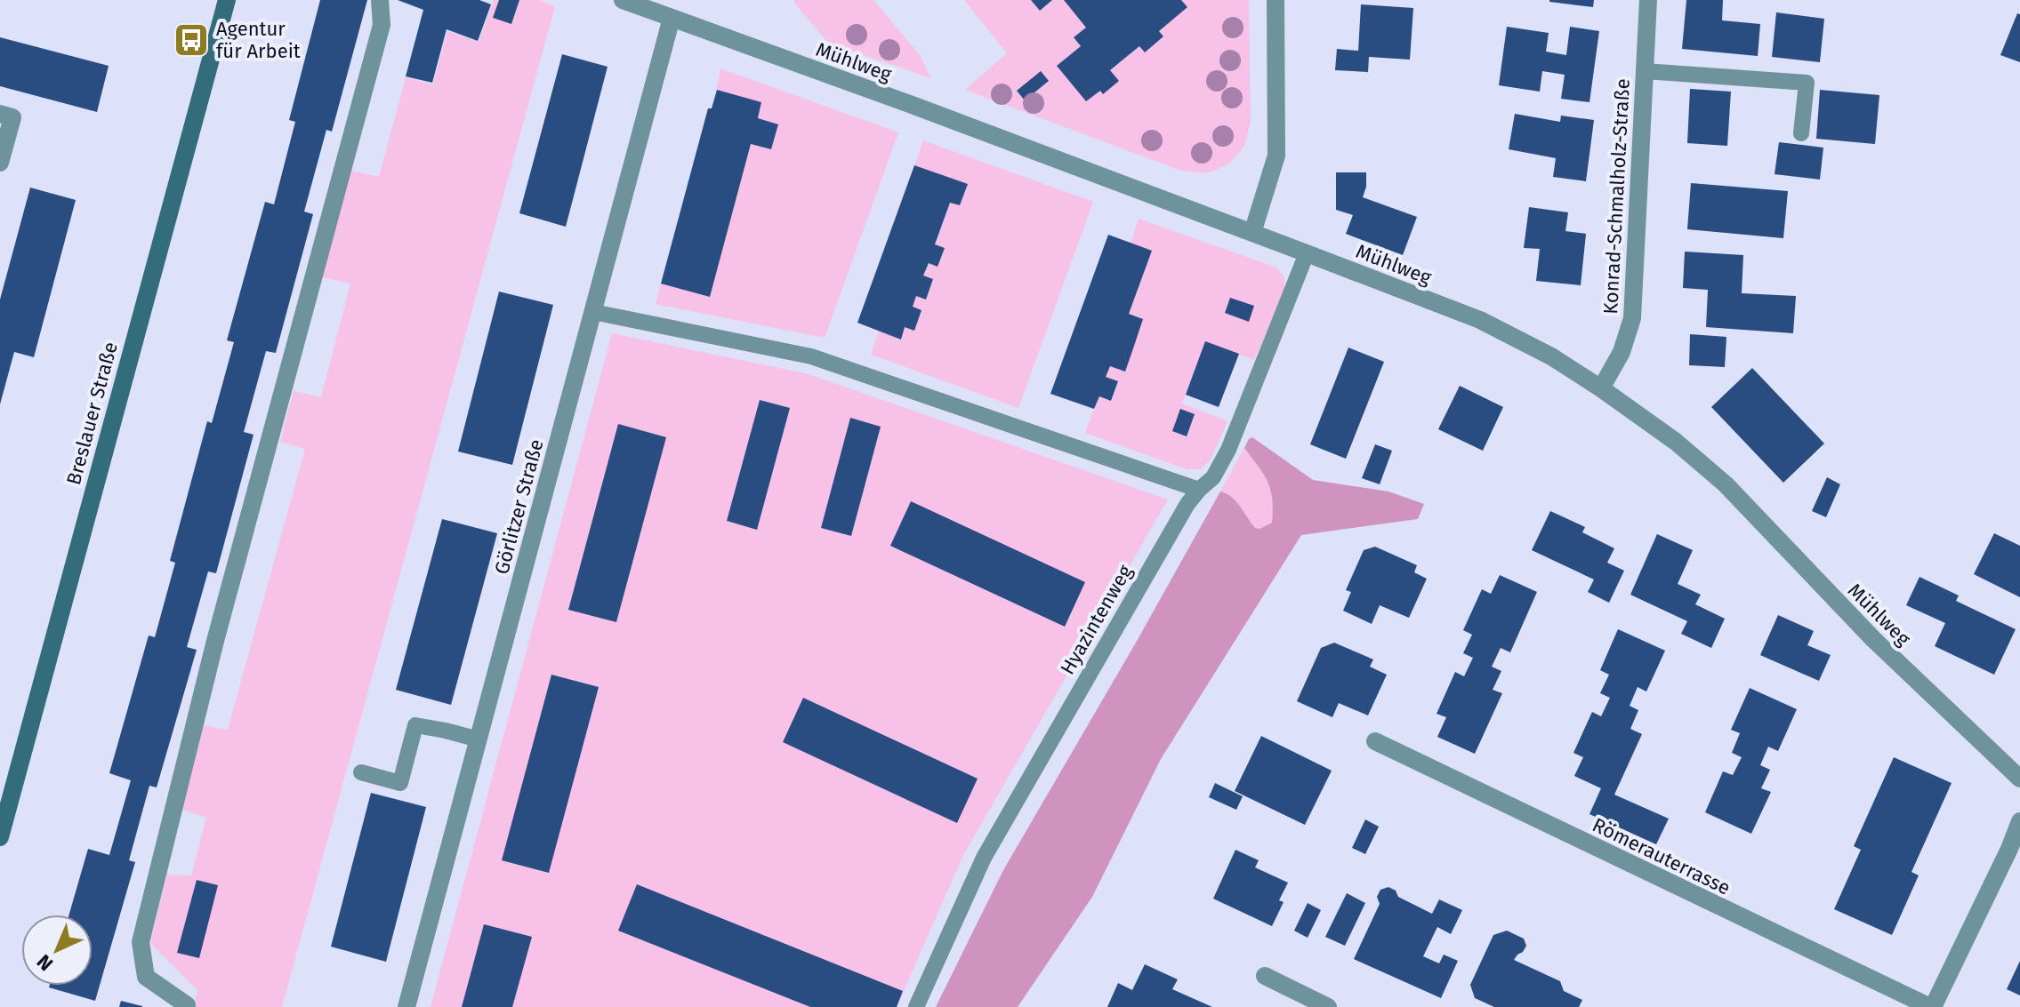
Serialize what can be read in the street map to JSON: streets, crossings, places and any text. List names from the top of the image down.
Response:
{
  "streets": {
    "main road": ["Breslauer Straße"],
    "street": [
      "Mühlweg",
      "Konrad-Schmalholz-Straße",
      "Görlitzer Straße",
      "Römerauterrasse"
    ],
    "lane": ["Hyazintenweg"]
  },
  "crossings": [
    ["Mühlweg", "Konrad-Schmalholz-Straße"],
    ["Mühlweg", "Görlitzer Straße"],
    ["Mühlweg", "Hyazintenweg"]
  ],
  "places": {
    "bus stop": ["Agentur für Arbeit"]
  },
  "north": "bottom left"
}
